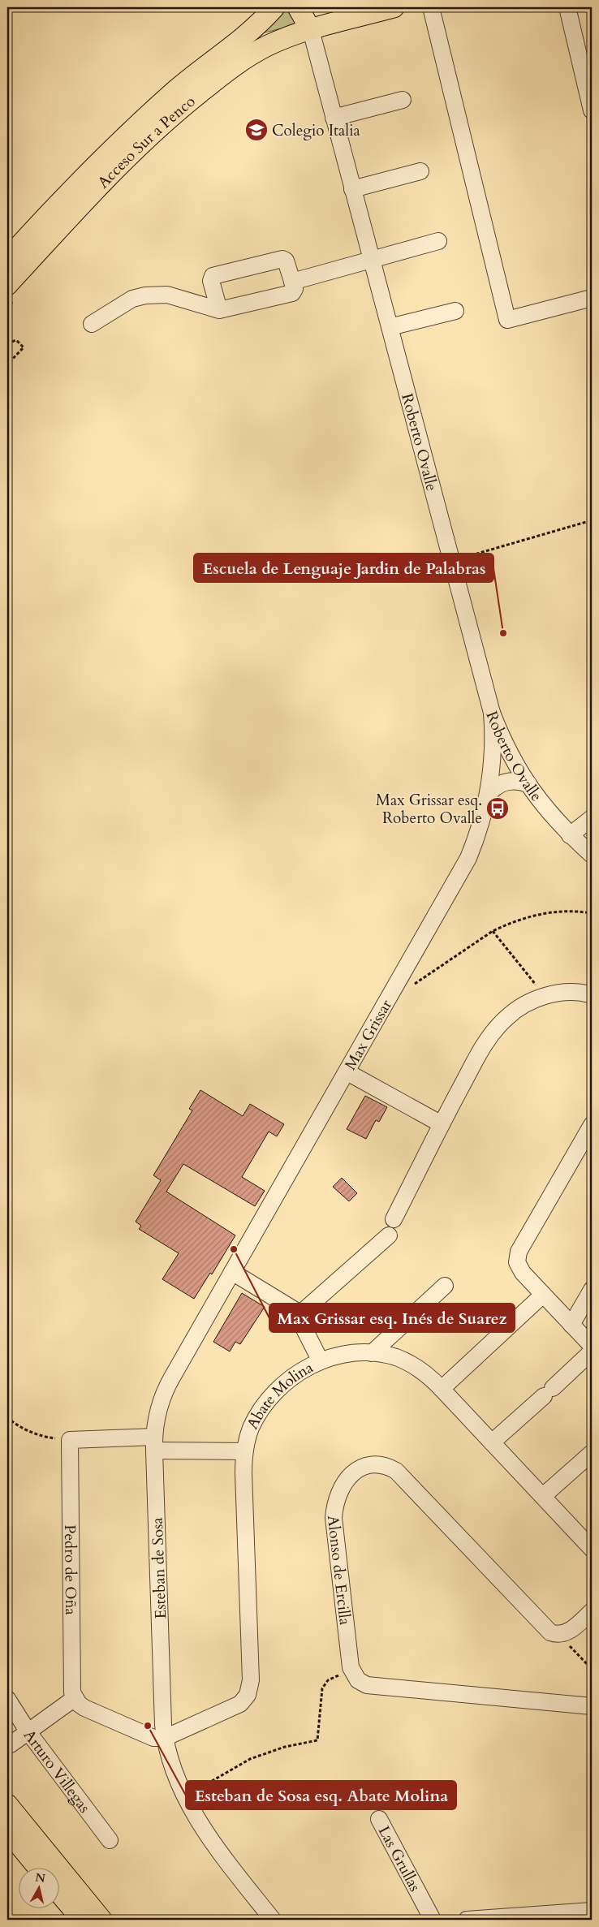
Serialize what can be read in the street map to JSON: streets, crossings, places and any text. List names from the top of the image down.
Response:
{
  "streets": {
    "main road": ["Acceso Sur a Penco"],
    "street": [
      "Roberto Ovalle",
      "Max Grissar",
      "Abate Molina",
      "Esteban de Sosa",
      "Pedro de Oña",
      "Alonso de Ercilla",
      "Arturo Villegas",
      "Las Grullas"
    ]
  },
  "crossings": [
    ["Acceso Sur a Penco", "Roberto Ovalle"],
    ["Roberto Ovalle", "Max Grissar"],
    ["Max Grissar", "Esteban de Sosa"],
    ["Abate Molina", "Esteban de Sosa"],
    ["Esteban de Sosa", "Pedro de Oña"]
  ],
  "places": {
    "school or university": ["Colegio Italia"],
    "other": ["Escuela de Lenguaje Jardin de Palabras", "Max Grissar esq. Inés de Suarez", "Esteban de Sosa esq. Abate Molina"],
    "bus stop": ["Max Grissar esq. Roberto Ovalle"]
  },
  "north": "top"
}
